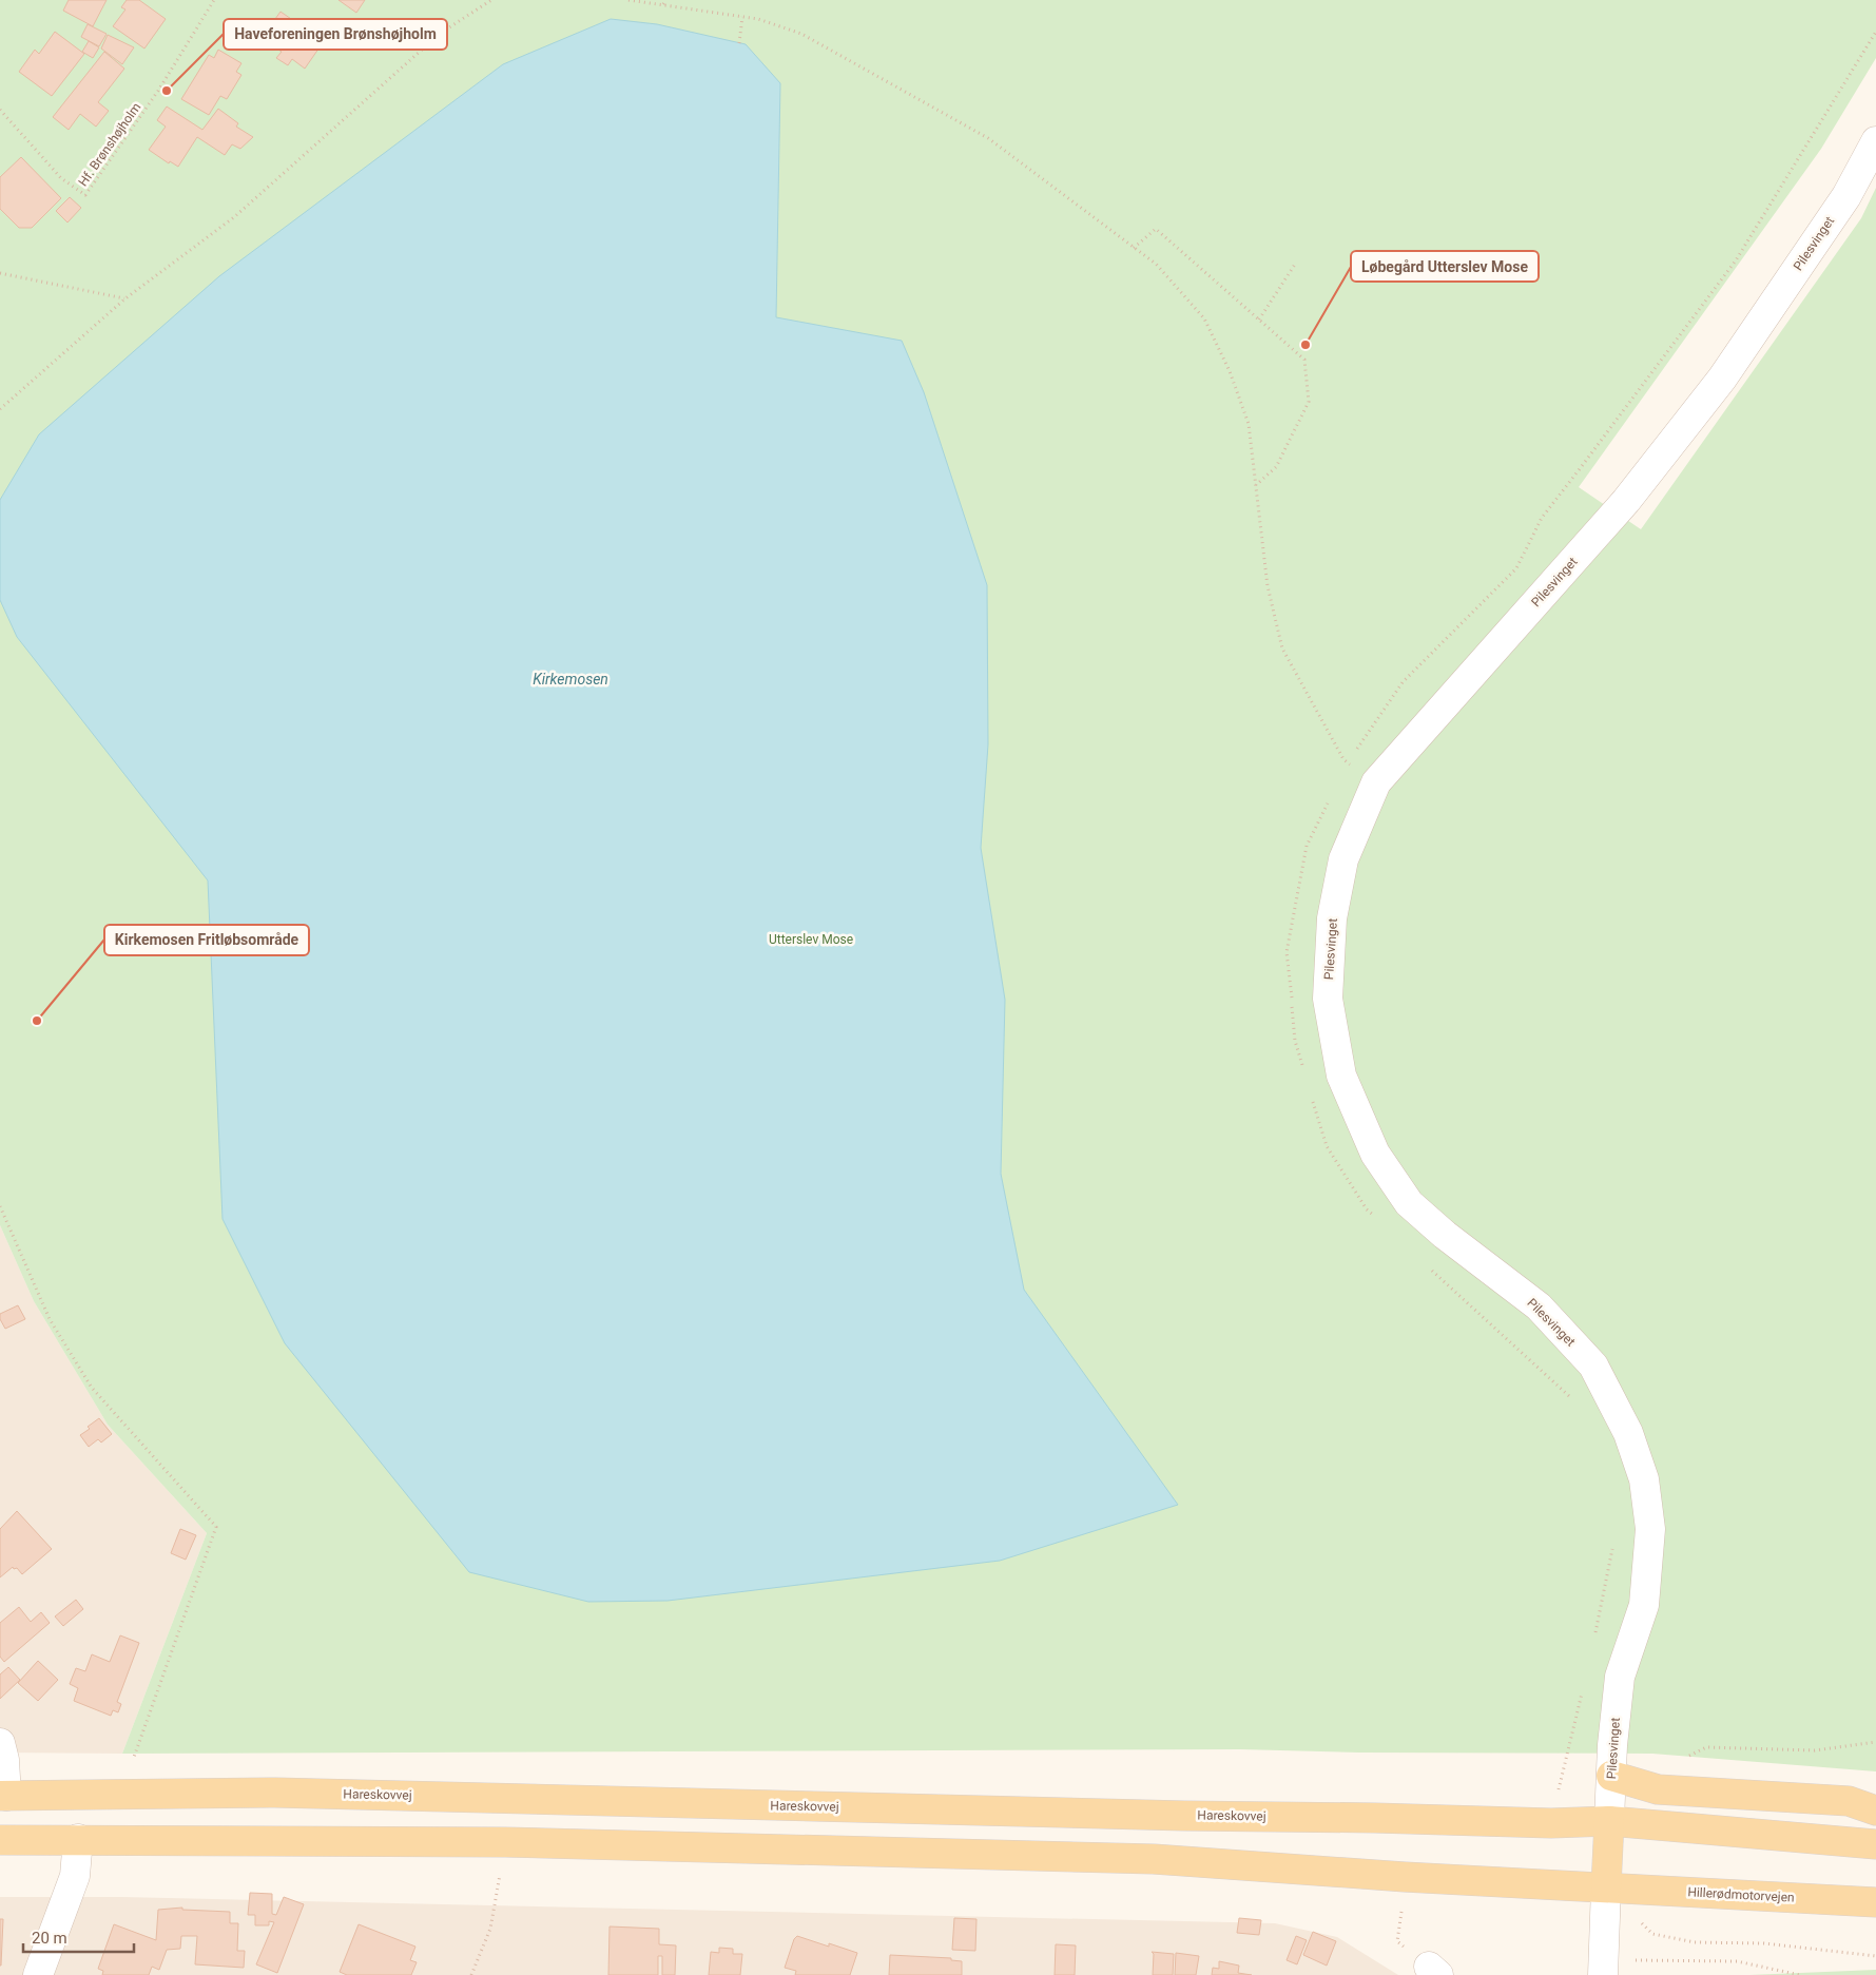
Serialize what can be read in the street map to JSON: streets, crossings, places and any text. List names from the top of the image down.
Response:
{
  "streets": {
    "main road": ["Hareskovvej", "Hillerødmotorvejen"],
    "street": ["Pilesvinget"],
    "path": ["Hf. Brønshøjholm"]
  },
  "crossings": [
    ["Pilesvinget", "Hareskovvej"]
  ],
  "water": ["Kirkemosen"],
  "parks": ["Utterslev Mose"],
  "places": ["Haveforeningen Brønshøjholm", "Løbegård Utterslev Mose", "Kirkemosen Fritløbsområde"],
  "scale_bar": "20 m"
}
